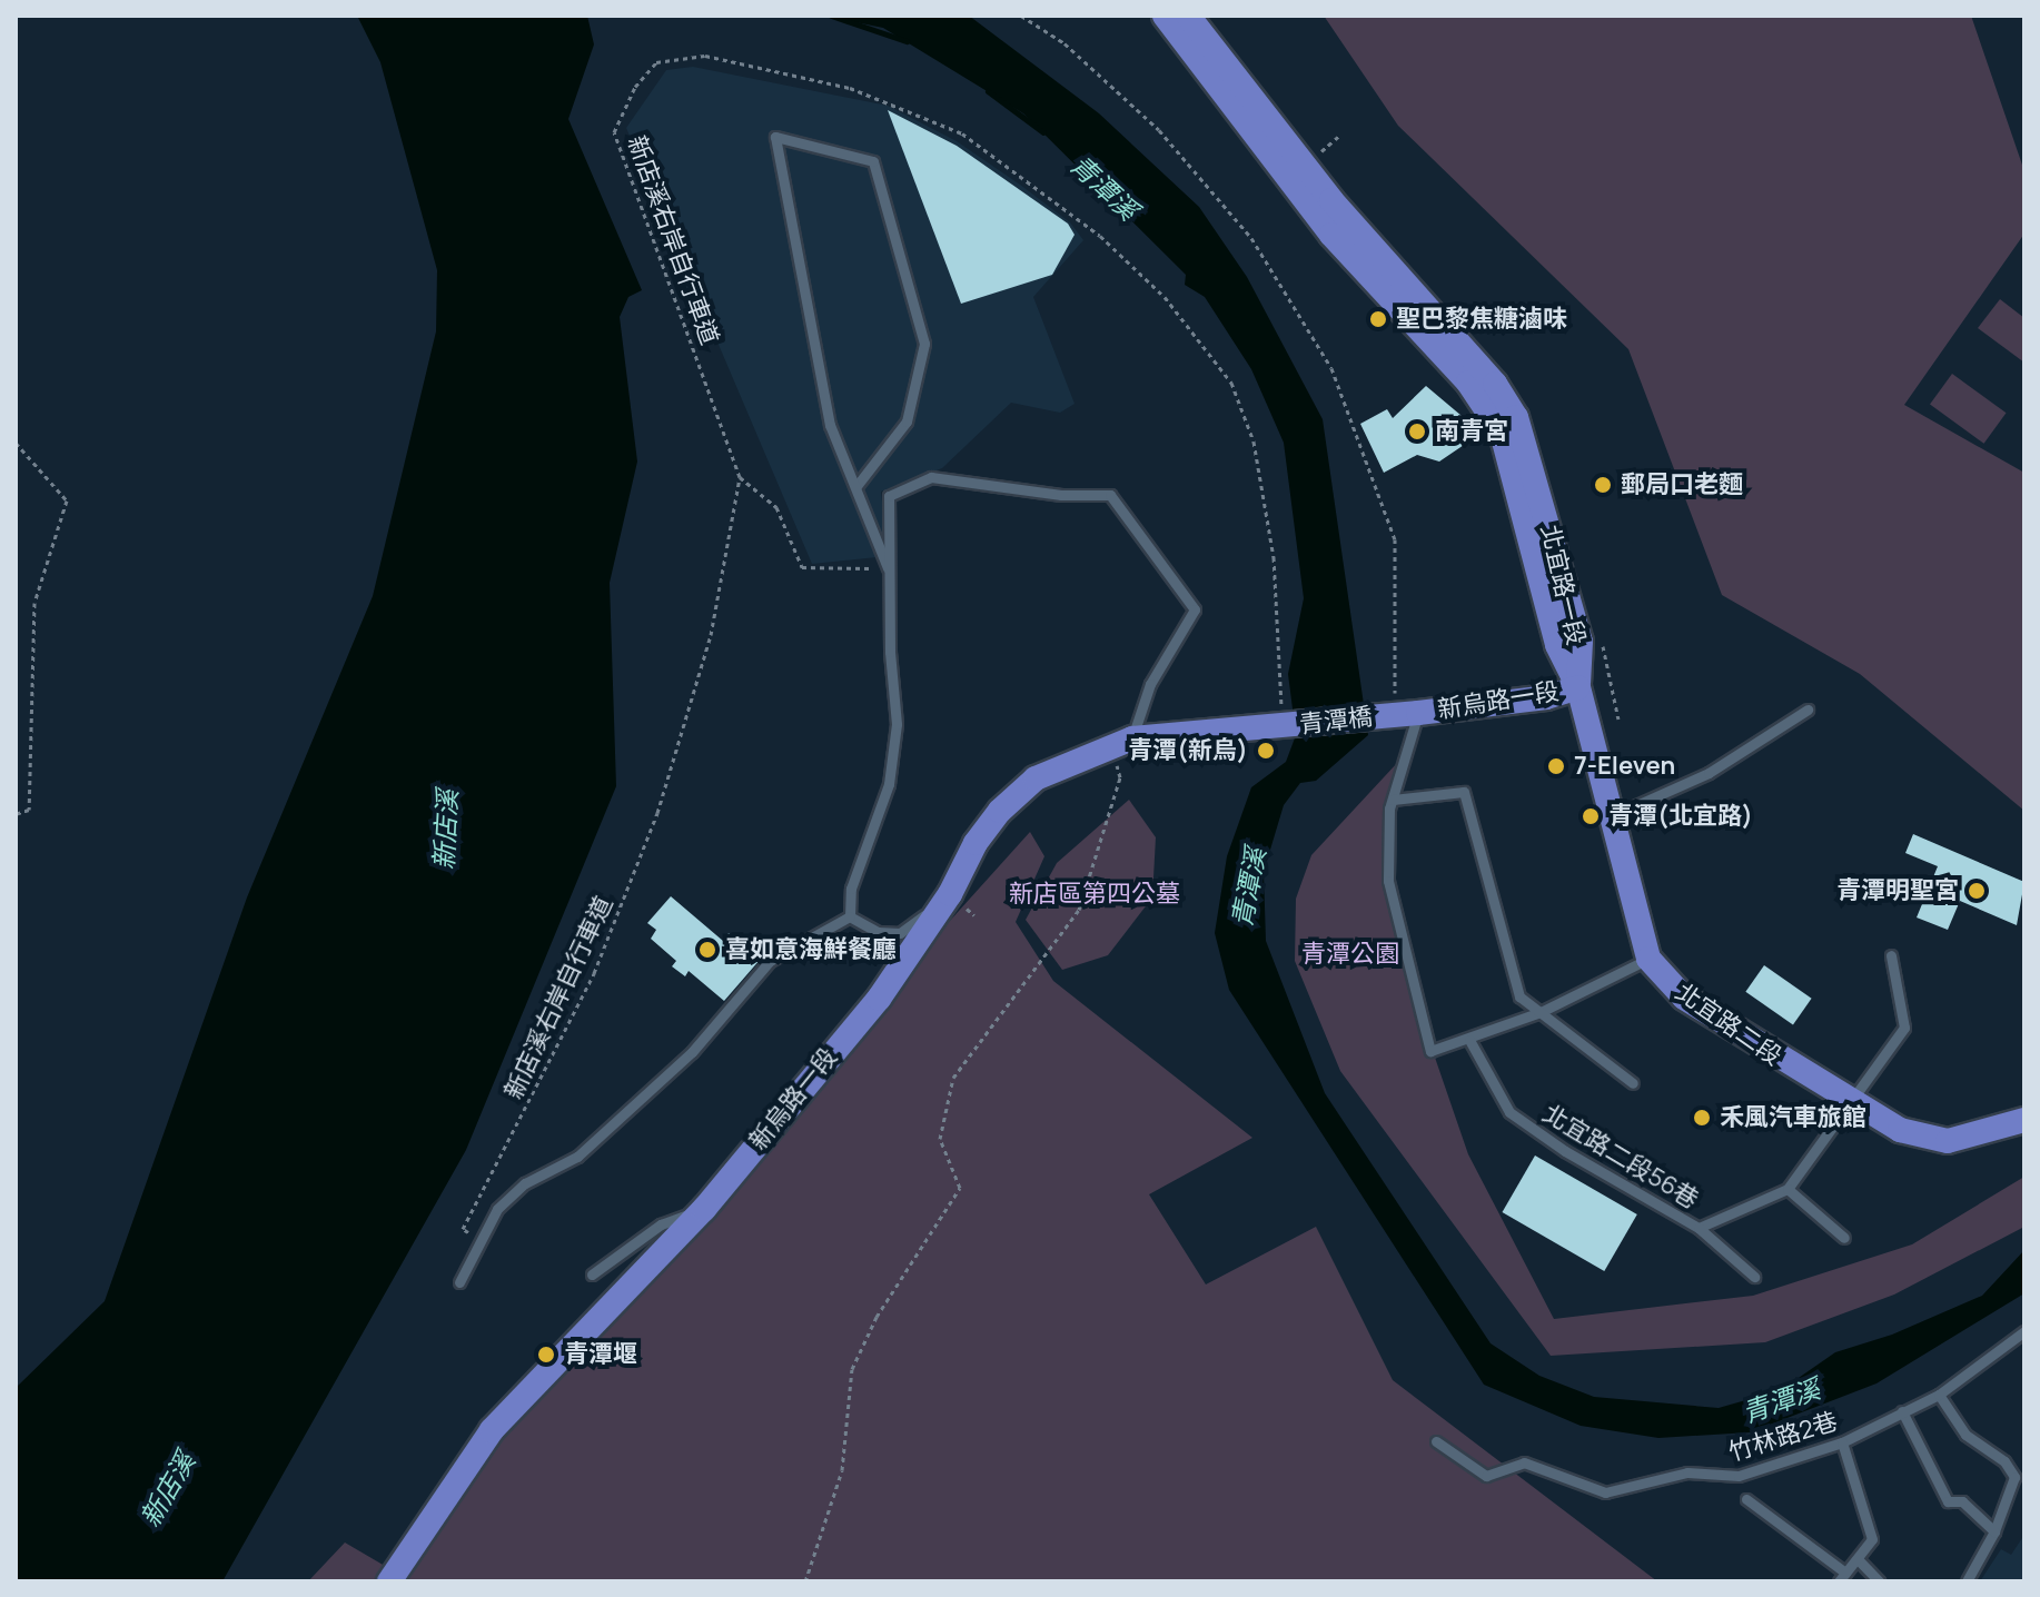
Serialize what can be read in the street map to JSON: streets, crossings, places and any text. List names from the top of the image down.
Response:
{
  "streets": {
    "main road": [
      "北宜路一段",
      "新烏路一段",
      "青潭橋",
      "北宜路二段"
    ],
    "lane": ["北宜路二段56巷", "竹林路2巷"],
    "path": ["新店溪右岸自行車道"]
  },
  "crossings": [
    ["新店溪右岸自行車道", "青潭橋"],
    ["北宜路一段", "新烏路一段"],
    ["北宜路一段", "北宜路二段"],
    ["新烏路一段", "青潭橋"],
    ["新烏路一段", "北宜路二段"]
  ],
  "water": ["青潭溪", "新店溪"],
  "parks": ["新店區第四公墓", "青潭公園"],
  "places": [
    "聖巴黎焦糖滷味",
    "南青宮",
    "郵局口老麵",
    "青潭(新烏)",
    "7-Eleven",
    "青潭(北宜路)",
    "青潭明聖宮",
    "喜如意海鮮餐廳",
    "禾風汽車旅館",
    "青潭堰"
  ]
}
